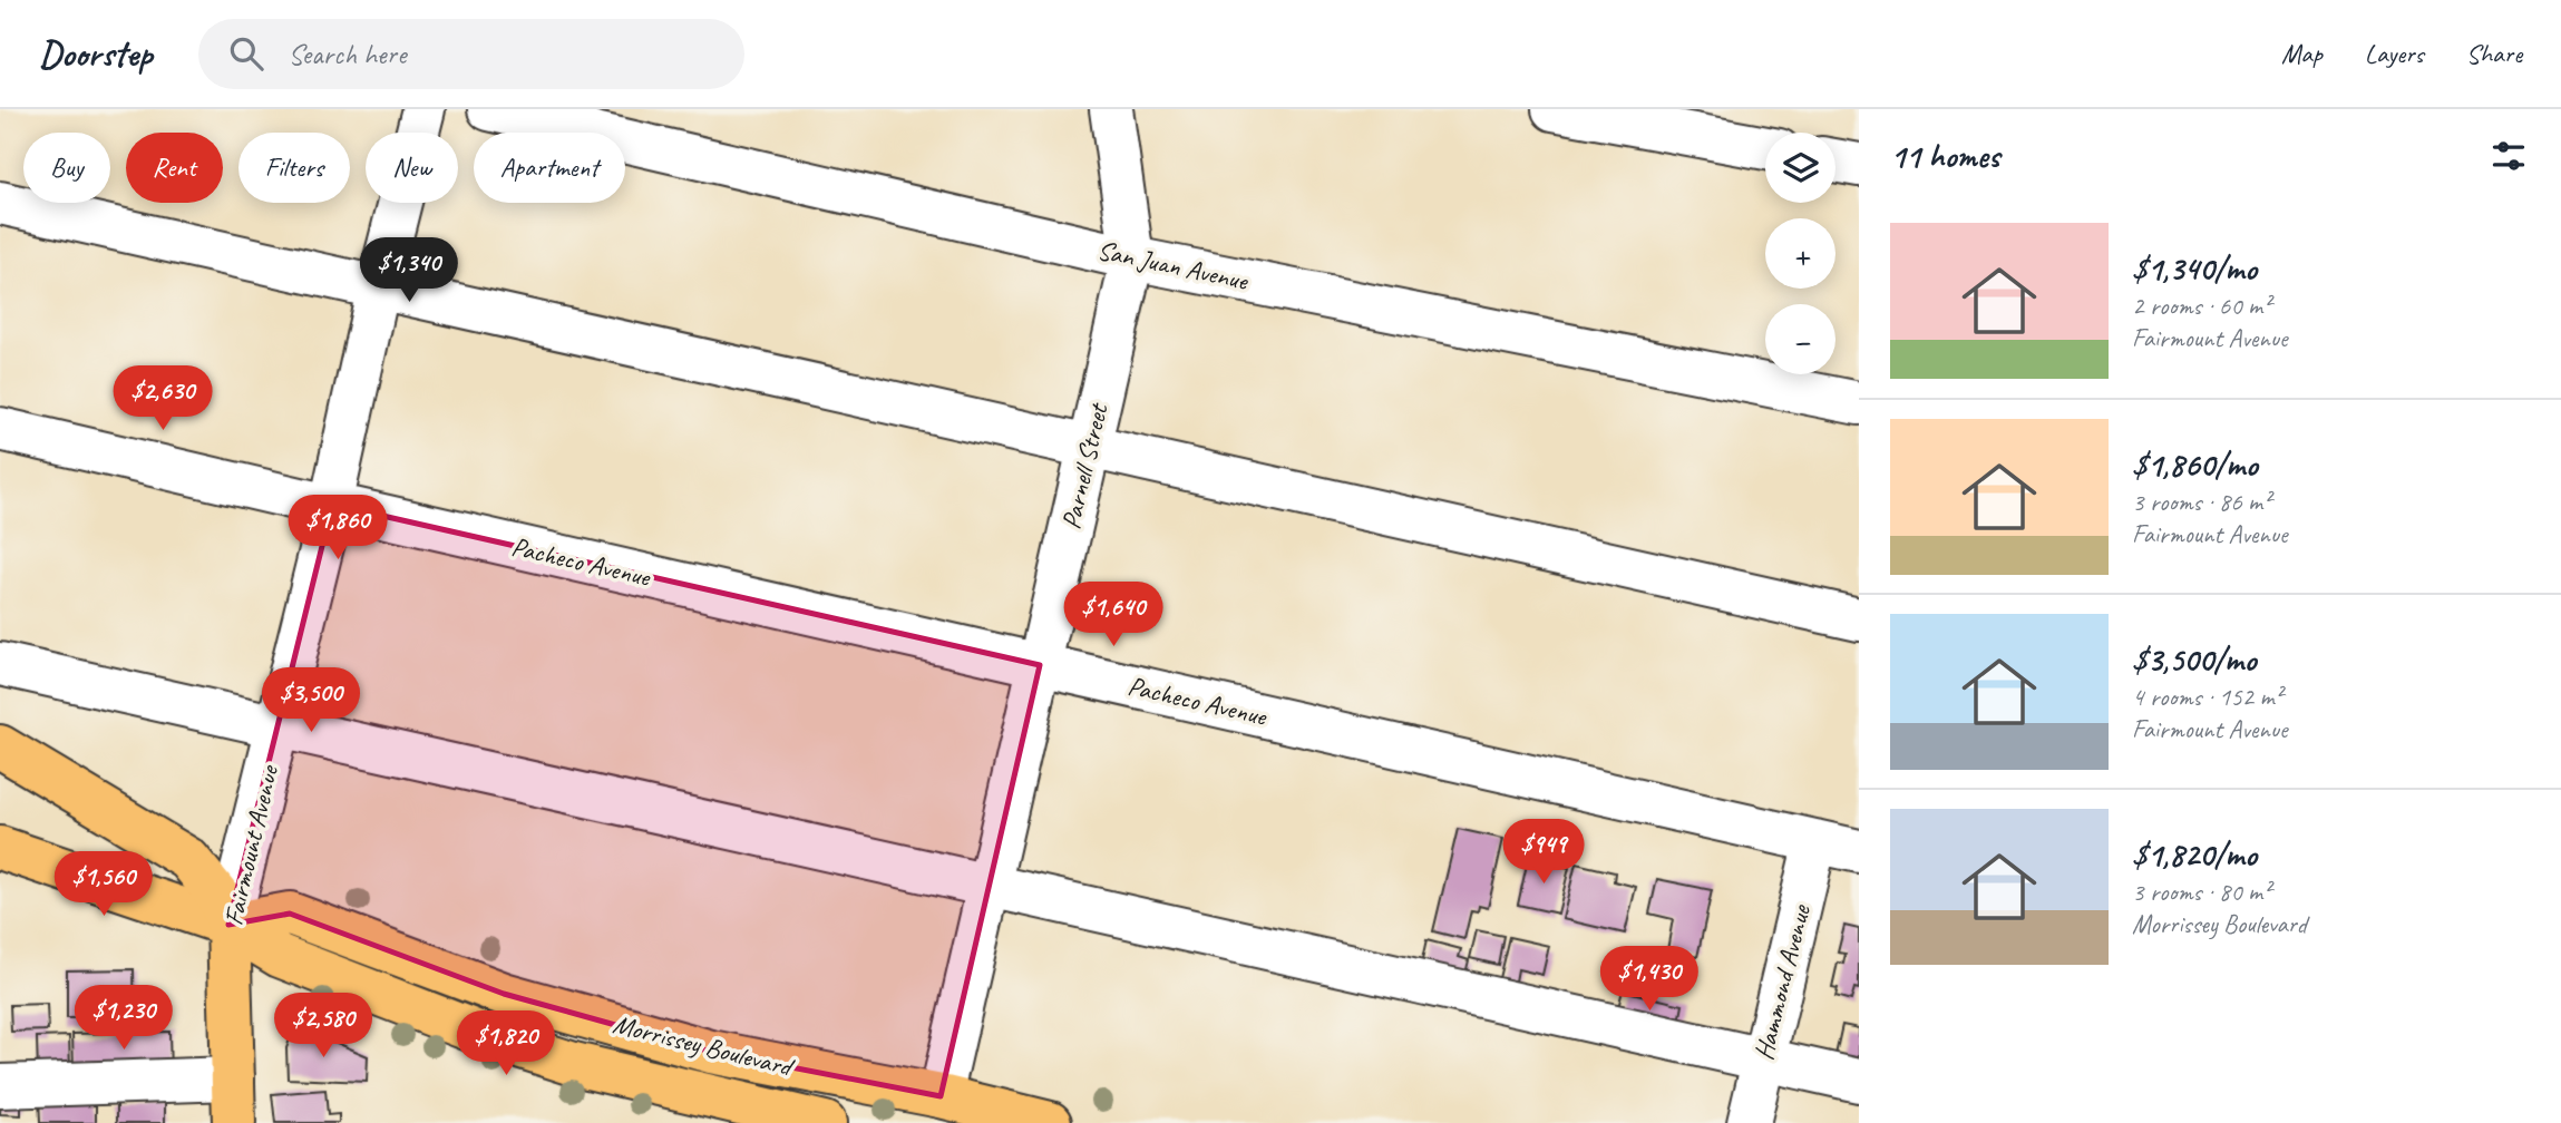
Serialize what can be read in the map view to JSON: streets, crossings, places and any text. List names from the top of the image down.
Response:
{
  "streets": {
    "main road": ["Fairmount Avenue", "Morrissey Boulevard"],
    "street": [
      "San Juan Avenue",
      "Parnell Street",
      "Pacheco Avenue",
      "Hammond Avenue"
    ]
  },
  "crossings": [
    ["San Juan Avenue", "Parnell Street"],
    ["Parnell Street", "Pacheco Avenue"],
    ["Parnell Street", "Morrissey Boulevard"],
    ["Pacheco Avenue", "Fairmount Avenue"],
    ["Pacheco Avenue", "Hammond Avenue"],
    ["Fairmount Avenue", "Morrissey Boulevard"]
  ],
  "page": {
    "header": "Doorstep",
    "search": "Search here",
    "nav": ["Map", "Layers", "Share"],
    "heading": "11 homes",
    "map_buttons": ["+", "−"],
    "chip": [
      "Buy",
      "Rent",
      "Filters",
      "New",
      "Apartment"
    ],
    "list": [
      {
        "name": "$1,340/mo",
        "note": "2 rooms · 60 m² · Fairmount Avenue"
      },
      {
        "name": "$1,860/mo",
        "note": "3 rooms · 86 m² · Fairmount Avenue"
      },
      {
        "name": "$3,500/mo",
        "note": "4 rooms · 152 m² · Fairmount Avenue"
      },
      {
        "name": "$1,820/mo",
        "note": "3 rooms · 80 m² · Morrissey Boulevard"
      }
    ],
    "price": [
      "$1,340",
      "$2,630",
      "$1,860",
      "$1,640",
      "$3,500",
      "$949",
      "$1,560",
      "$1,430",
      "$1,230",
      "$2,580",
      "$1,820"
    ]
  }
}
